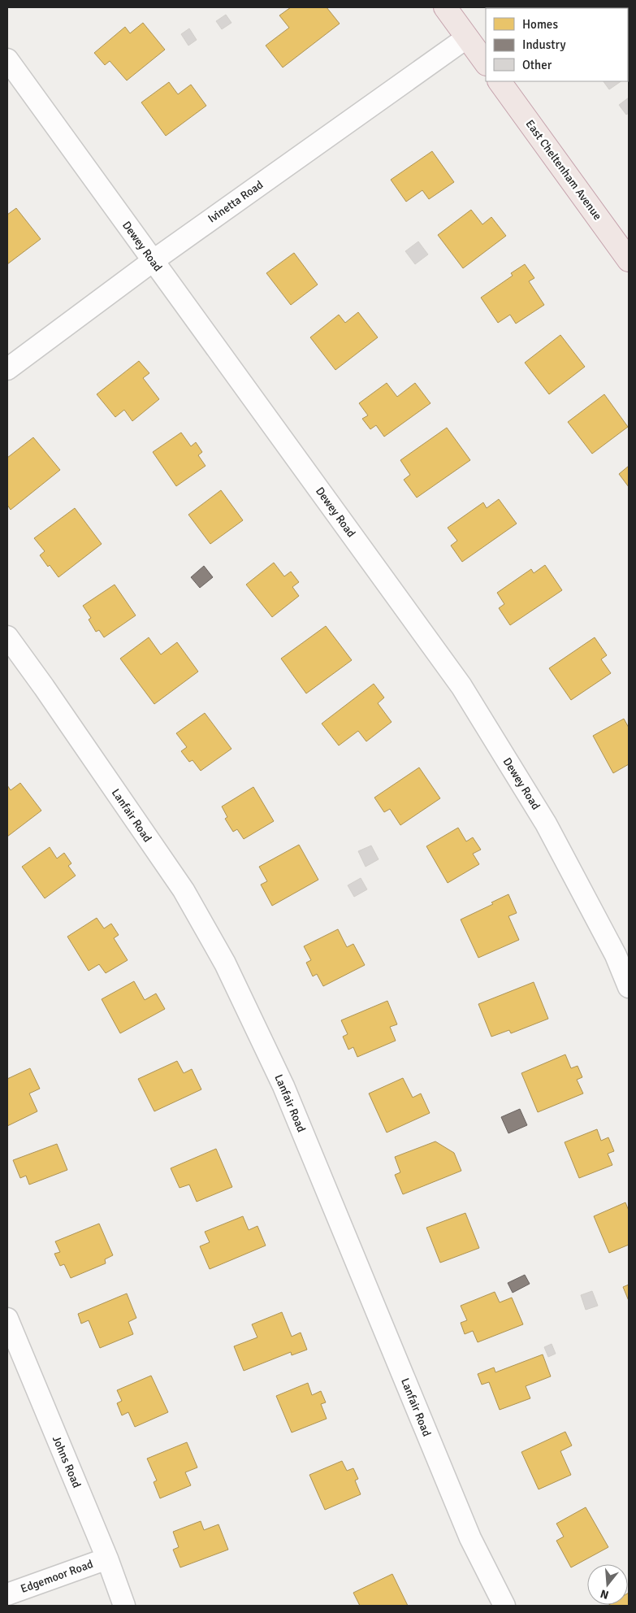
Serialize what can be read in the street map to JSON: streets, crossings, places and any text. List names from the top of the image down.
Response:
{
  "streets": {
    "highway": ["East Cheltenham Avenue"],
    "street": [
      "Ivinetta Road",
      "Dewey Road",
      "Lanfair Road",
      "Johns Road",
      "Edgemoor Road"
    ]
  },
  "crossings": [
    ["Ivinetta Road", "Dewey Road"],
    ["Johns Road", "Edgemoor Road"]
  ],
  "legend": ["Homes", "Industry", "Other"],
  "north": "bottom"
}
